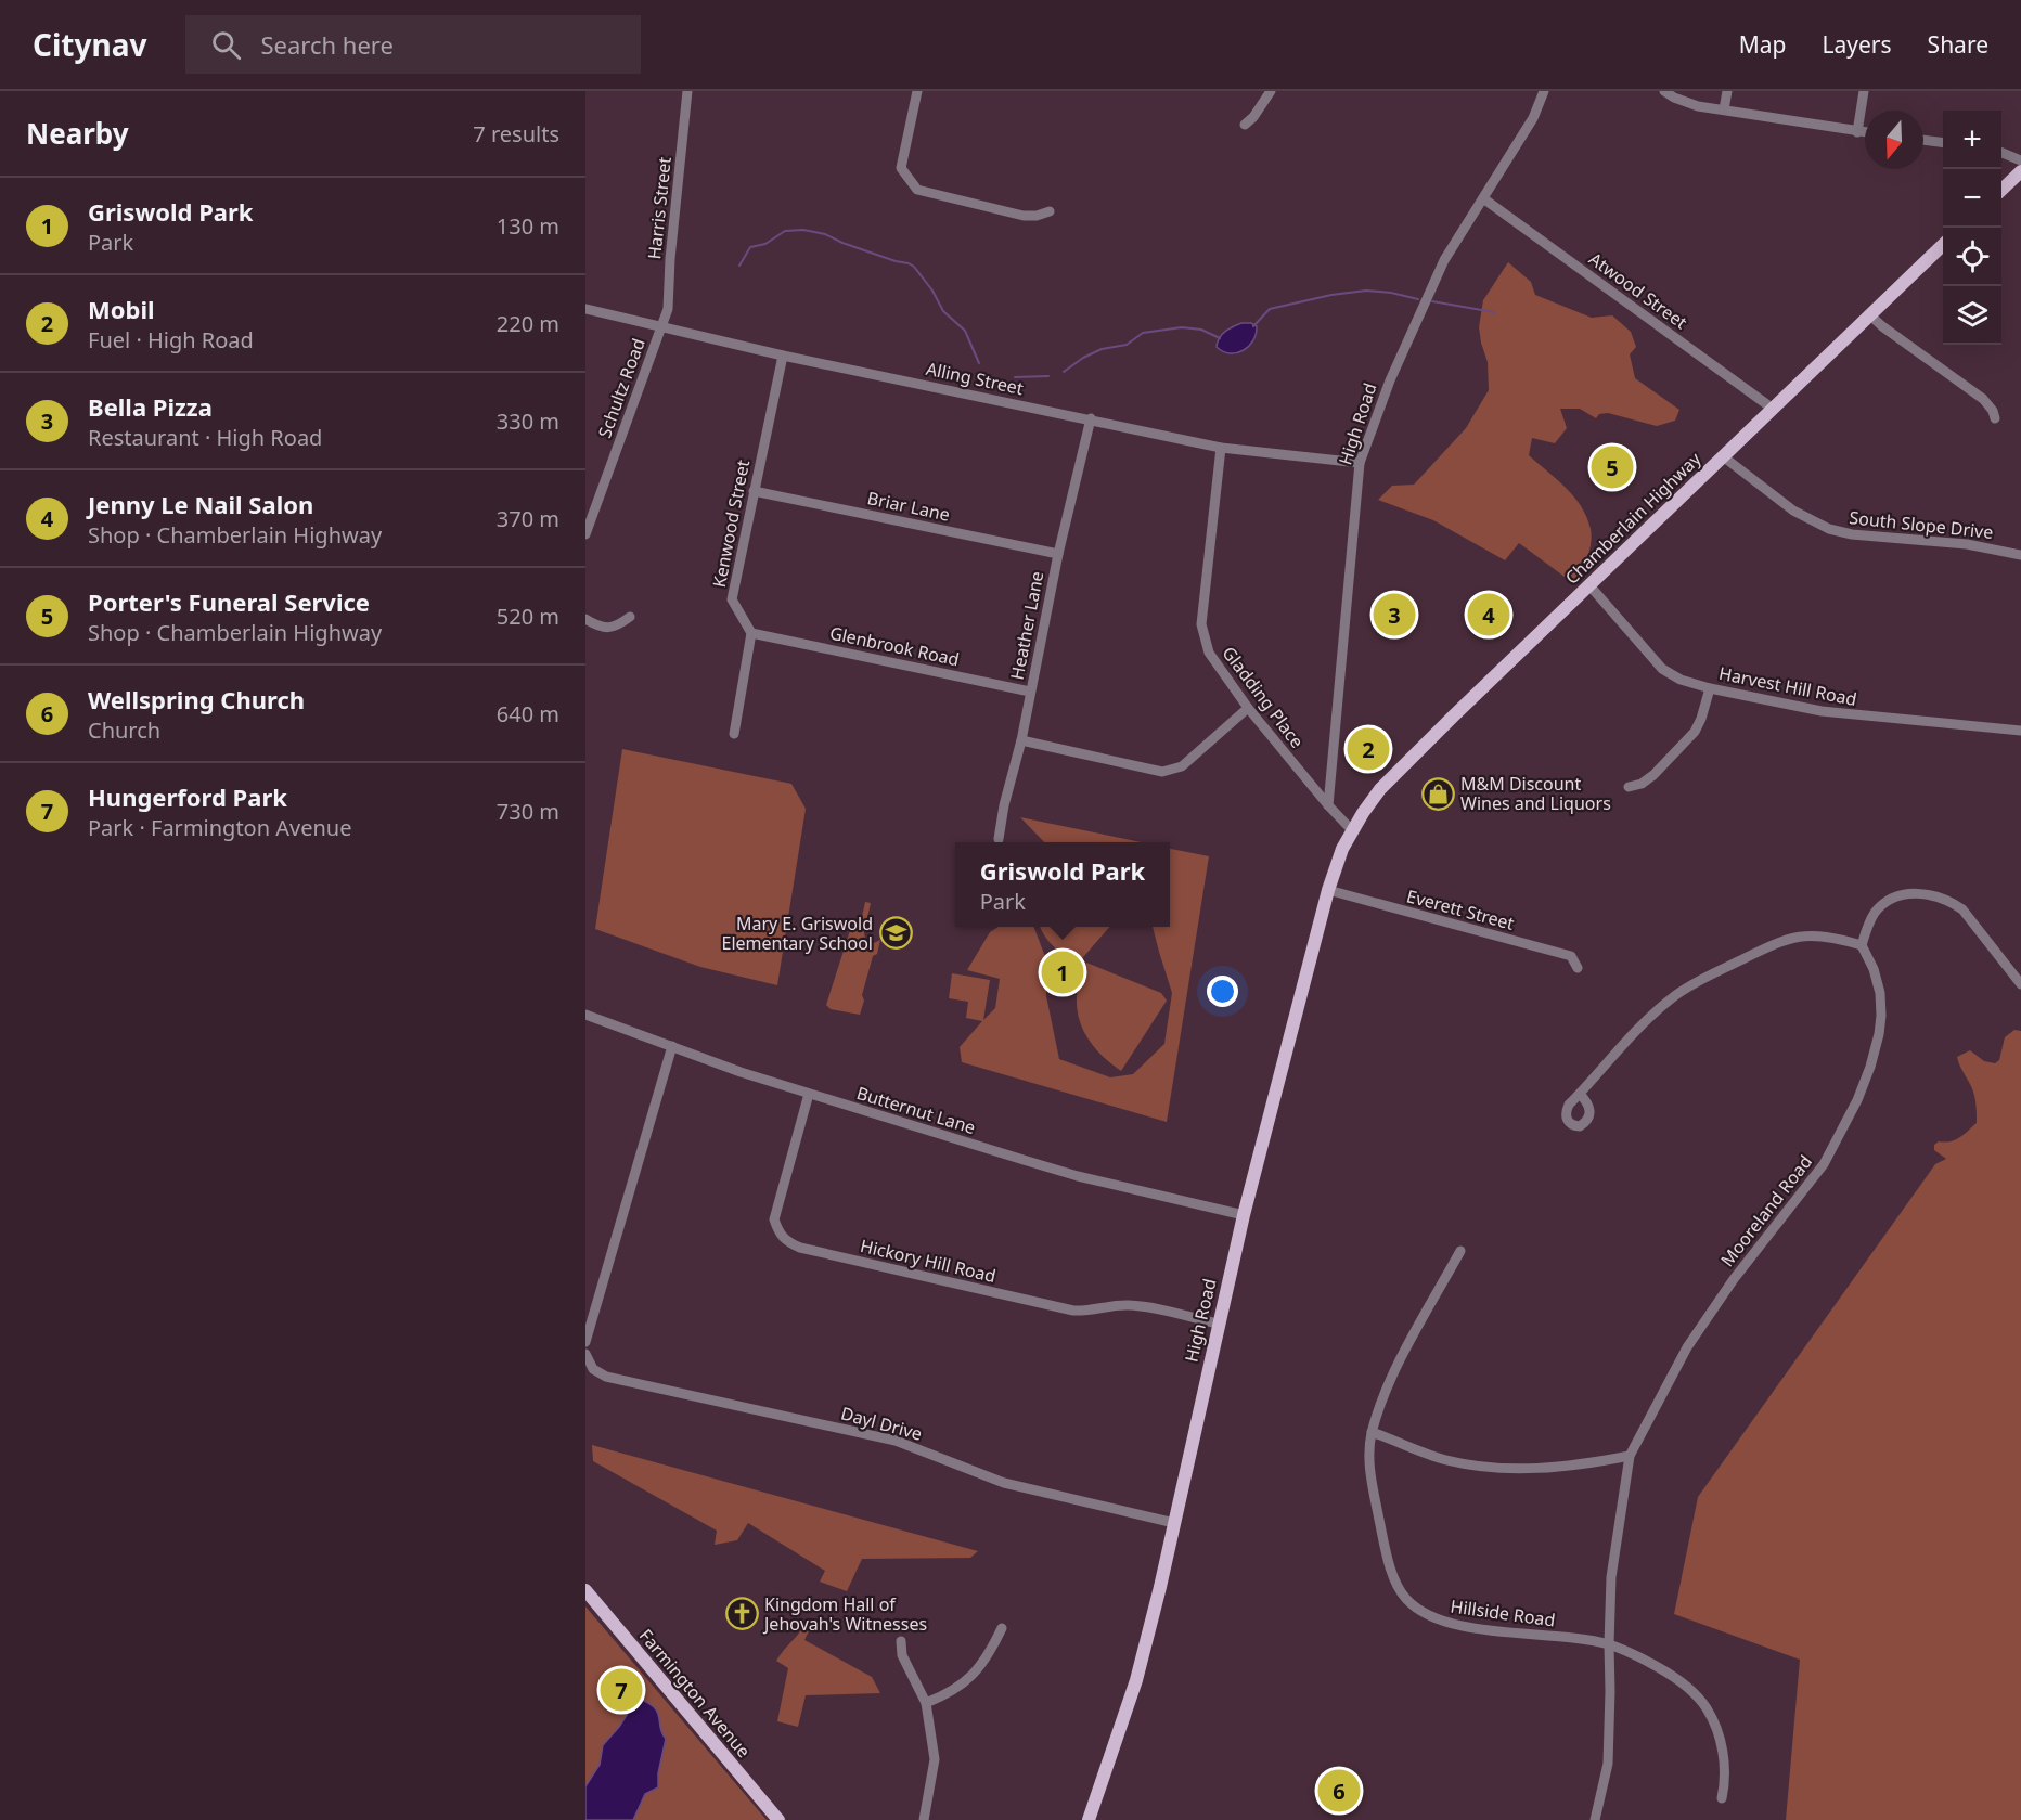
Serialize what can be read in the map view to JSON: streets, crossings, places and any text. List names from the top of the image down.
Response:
{
  "streets": {
    "main road": ["High Road", "Chamberlain Highway", "Farmington Avenue"],
    "street": [
      "Harris Street",
      "Atwood Street",
      "Alling Street",
      "Schultz Road",
      "Briar Lane",
      "Kenwood Street",
      "South Slope Drive",
      "Heather Lane",
      "Glenbrook Road",
      "Harvest Hill Road",
      "Gladding Place",
      "Everett Street",
      "Butternut Lane",
      "Mooreland Road",
      "Hickory Hill Road",
      "Dayl Drive",
      "Hillside Road"
    ]
  },
  "crossings": [
    ["Harris Street", "Alling Street"],
    ["Harris Street", "Schultz Road"],
    ["Atwood Street", "High Road"],
    ["Atwood Street", "Chamberlain Highway"],
    ["Alling Street", "Schultz Road"],
    ["Alling Street", "High Road"],
    ["Alling Street", "Kenwood Street"],
    ["Alling Street", "Heather Lane"],
    ["Alling Street", "Gladding Place"],
    ["High Road", "Chamberlain Highway"],
    ["High Road", "Gladding Place"],
    ["High Road", "Everett Street"],
    ["High Road", "Butternut Lane"],
    ["High Road", "Hickory Hill Road"],
    ["High Road", "Dayl Drive"],
    ["Briar Lane", "Kenwood Street"],
    ["Briar Lane", "Heather Lane"],
    ["Chamberlain Highway", "South Slope Drive"],
    ["Chamberlain Highway", "Harvest Hill Road"],
    ["Chamberlain Highway", "Gladding Place"],
    ["Kenwood Street", "Glenbrook Road"],
    ["Heather Lane", "Glenbrook Road"],
    ["Butternut Lane", "Hickory Hill Road"],
    ["Mooreland Road", "Hillside Road"]
  ],
  "places": {
    "shop": ["M&M Discount Wines and Liquors"],
    "school or university": ["Mary E. Griswold Elementary School"],
    "church": ["Kingdom Hall of Jehovah's Witnesses"]
  },
  "north": "bottom",
  "page": {
    "header": "Citynav",
    "search": "Search here",
    "nav": ["Map", "Layers", "Share"],
    "heading": ["Nearby", "7 results"],
    "map_buttons": ["+", "−"],
    "list": [
      {
        "mark": "1",
        "name": "Griswold Park",
        "note": "Park",
        "value": "130 m"
      },
      {
        "mark": "2",
        "name": "Mobil",
        "note": "Fuel · High Road",
        "value": "220 m"
      },
      {
        "mark": "3",
        "name": "Bella Pizza",
        "note": "Restaurant · High Road",
        "value": "330 m"
      },
      {
        "mark": "4",
        "name": "Jenny Le Nail Salon",
        "note": "Shop · Chamberlain Highway",
        "value": "370 m"
      },
      {
        "mark": "5",
        "name": "Porter's Funeral Service",
        "note": "Shop · Chamberlain Highway",
        "value": "520 m"
      },
      {
        "mark": "6",
        "name": "Wellspring Church",
        "note": "Church",
        "value": "640 m"
      },
      {
        "mark": "7",
        "name": "Hungerford Park",
        "note": "Park · Farmington Avenue",
        "value": "730 m"
      }
    ],
    "pins": [
      "5",
      "3",
      "4",
      "2",
      "1",
      "7",
      "6"
    ],
    "popup": ["Griswold Park", "Park"]
  }
}
